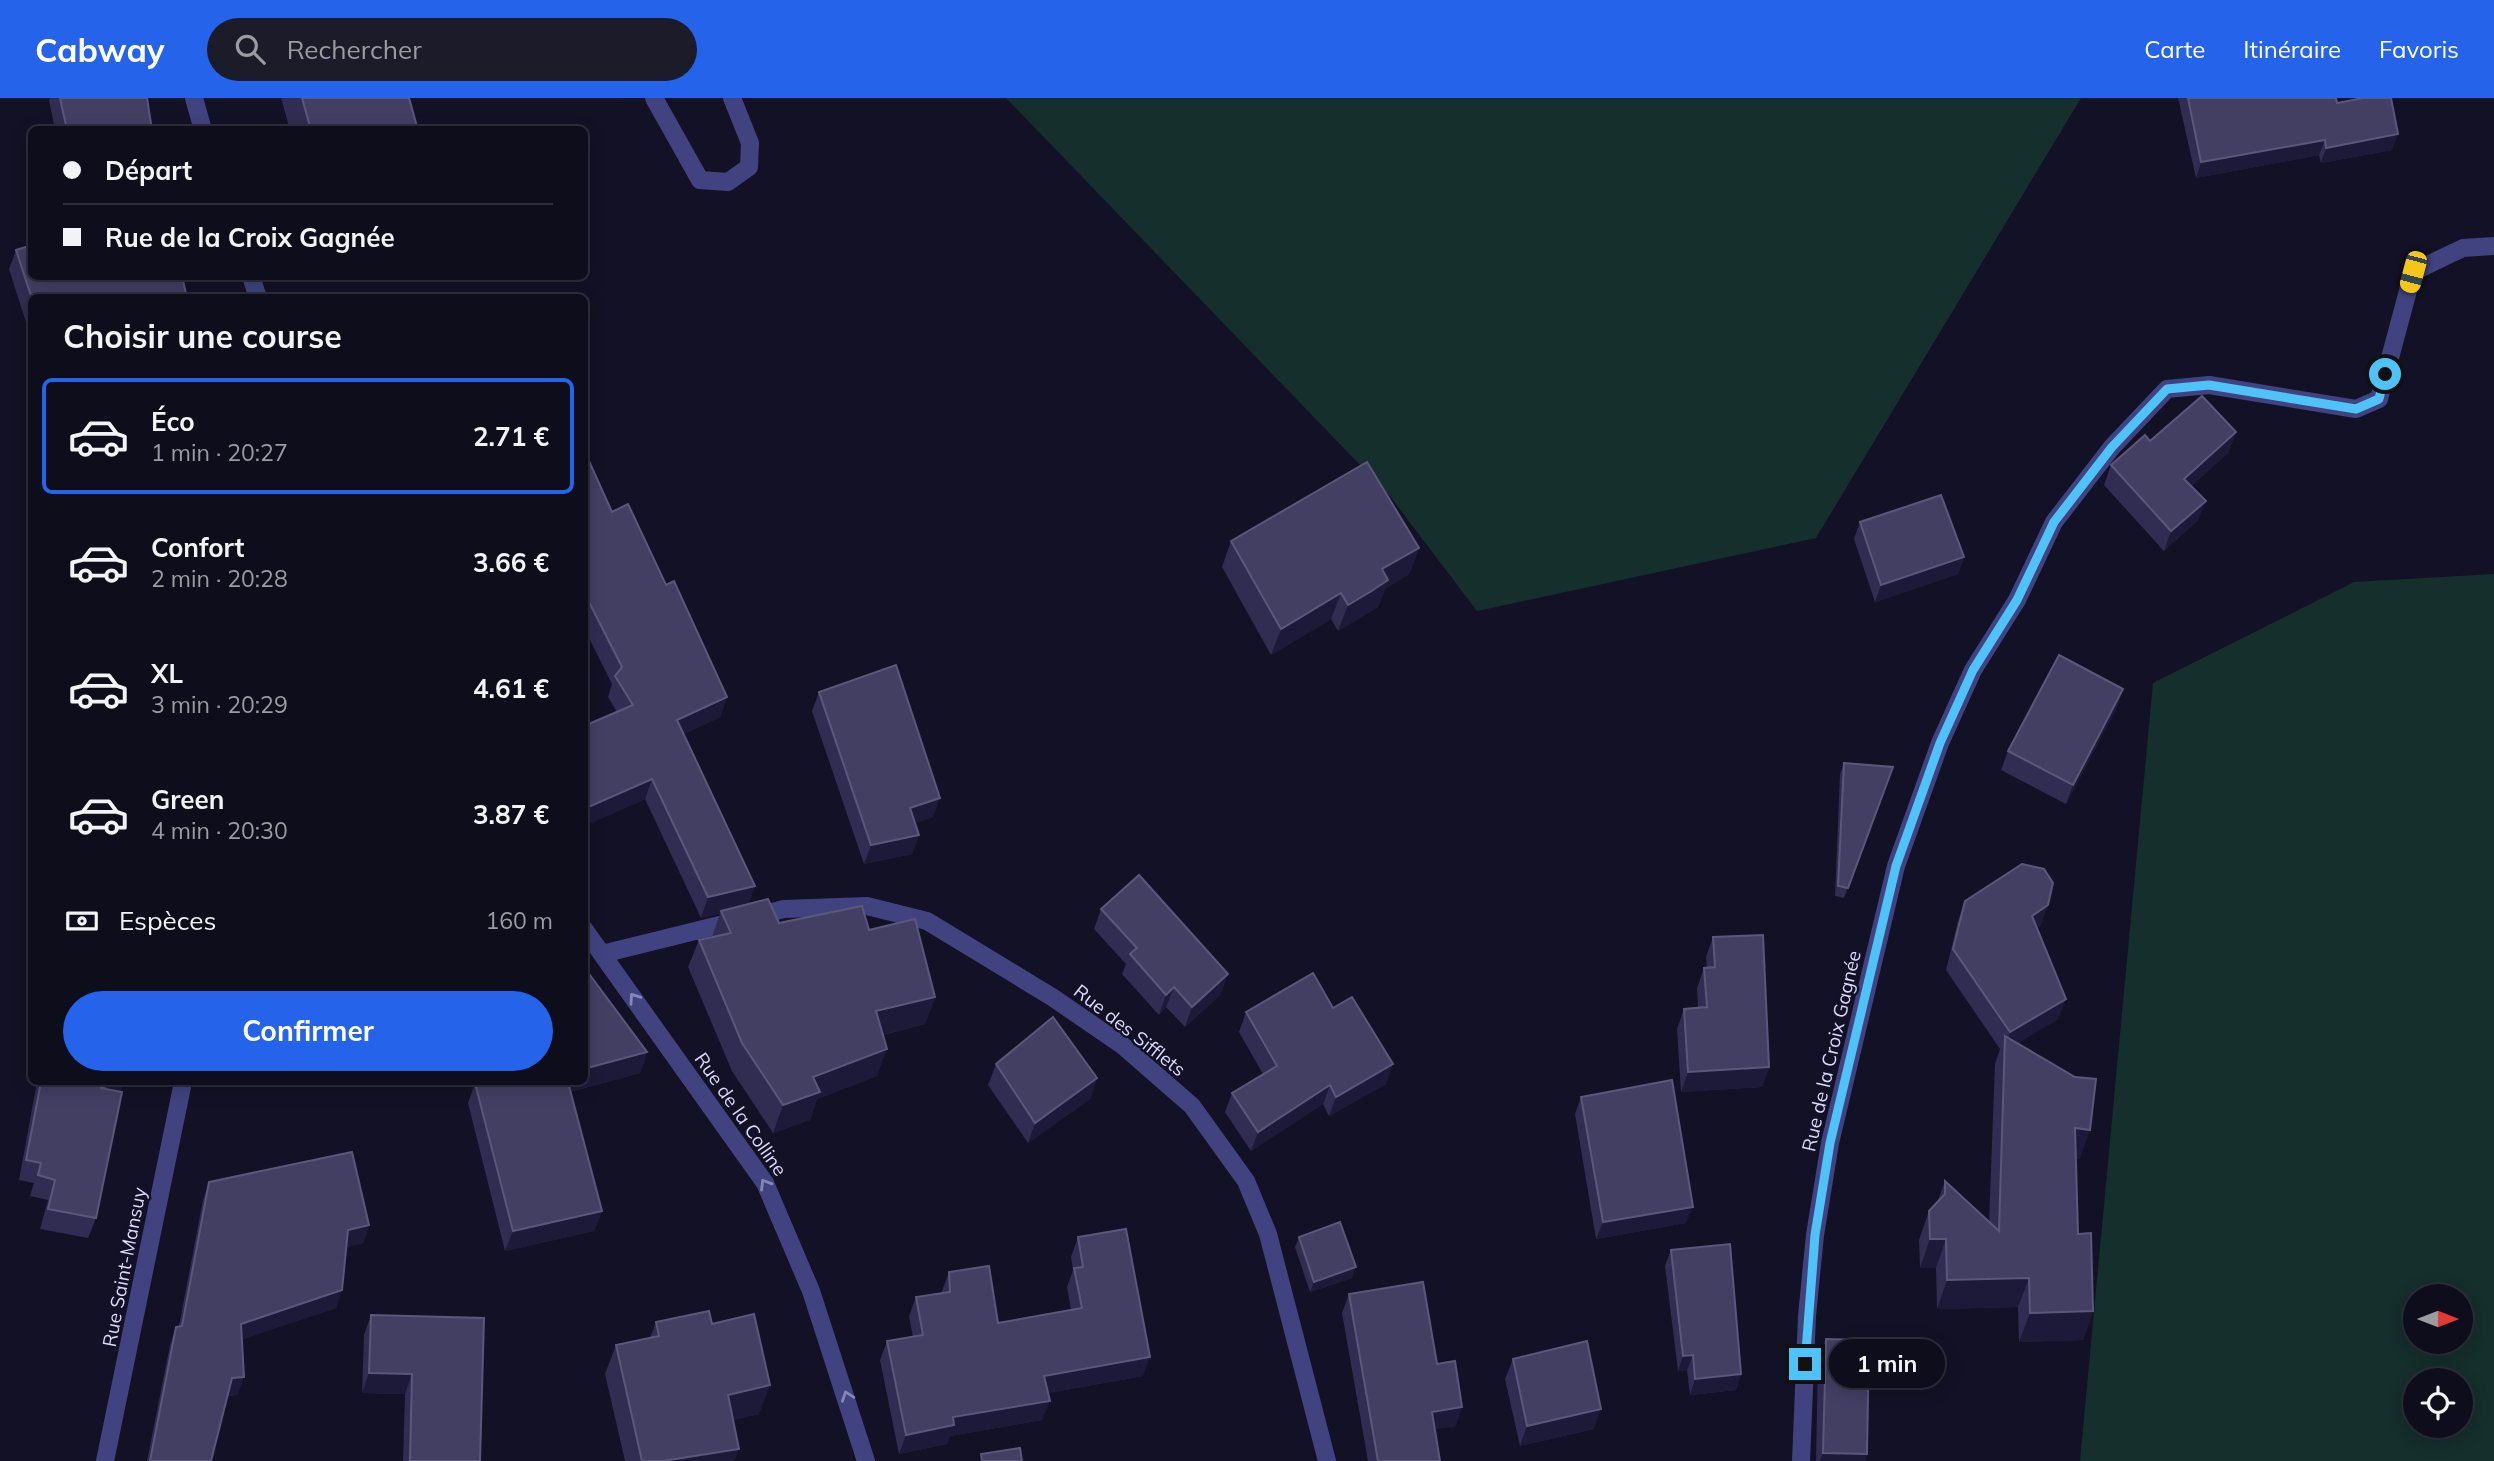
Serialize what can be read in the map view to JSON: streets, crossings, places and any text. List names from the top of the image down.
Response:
{
  "streets": {
    "street": [
      "Rue des Sifflets",
      "Rue de la Croix Gagnée",
      "Rue de la Colline",
      "Rue Saint-Mansuy"
    ]
  },
  "crossings": [
    ["Rue des Sifflets", "Rue de la Colline"]
  ],
  "one_way": ["Rue de la Colline"],
  "north": "right",
  "page": {
    "header": "Cabway",
    "search": "Rechercher",
    "nav": ["Carte", "Itinéraire", "Favoris"],
    "banner": ["Départ", "Rue de la Croix Gagnée"],
    "heading": "Choisir une course",
    "list": [
      {
        "name": "Éco",
        "note": "1 min · 20:27",
        "value": "2.71 €"
      },
      {
        "name": "Confort",
        "note": "2 min · 20:28",
        "value": "3.66 €"
      },
      {
        "name": "XL",
        "note": "3 min · 20:29",
        "value": "4.61 €"
      },
      {
        "name": "Green",
        "note": "4 min · 20:30",
        "value": "3.87 €"
      }
    ],
    "pay": ["Espèces", "160 m"],
    "buttons": "Confirmer",
    "bubble": "1 min"
  }
}
